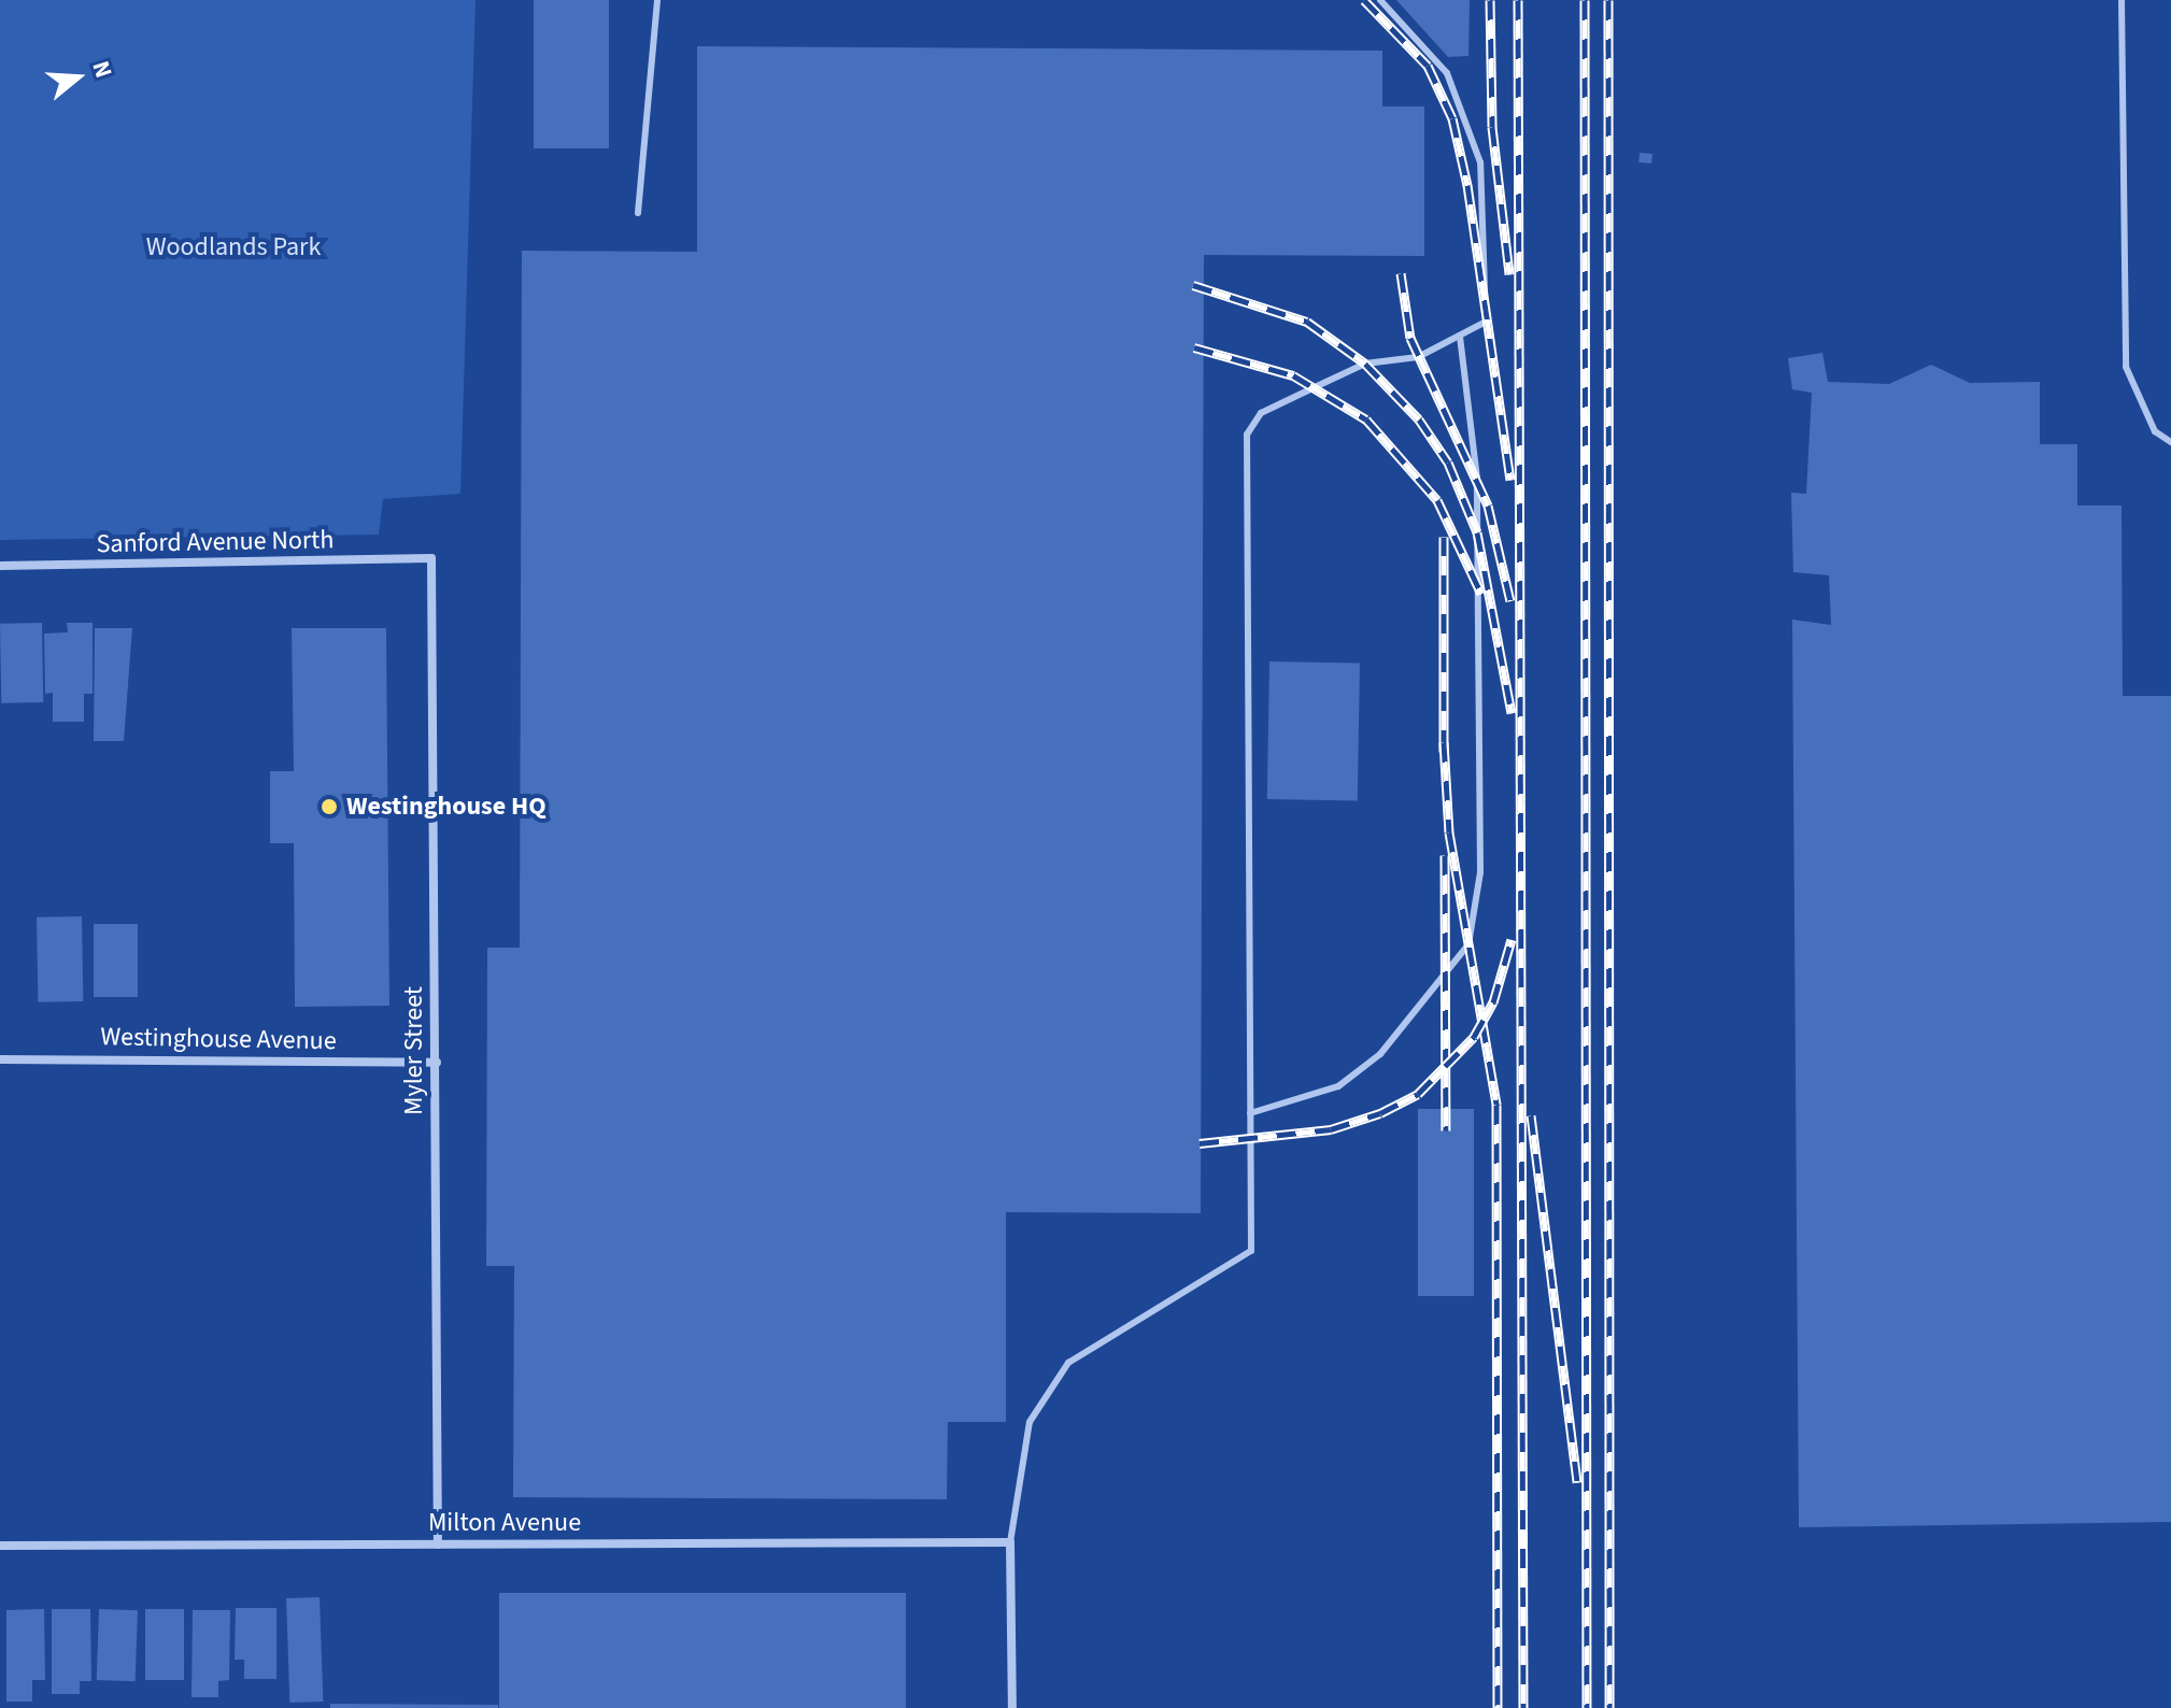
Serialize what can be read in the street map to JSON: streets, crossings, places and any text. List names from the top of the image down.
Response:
{
  "streets": {
    "street": [
      "Sanford Avenue North",
      "Westinghouse Avenue",
      "Myler Street",
      "Milton Avenue"
    ]
  },
  "crossings": [
    ["Sanford Avenue North", "Myler Street"],
    ["Westinghouse Avenue", "Myler Street"],
    ["Myler Street", "Milton Avenue"]
  ],
  "parks": ["Woodlands Park"],
  "places": ["Westinghouse HQ"],
  "north": "right"
}
